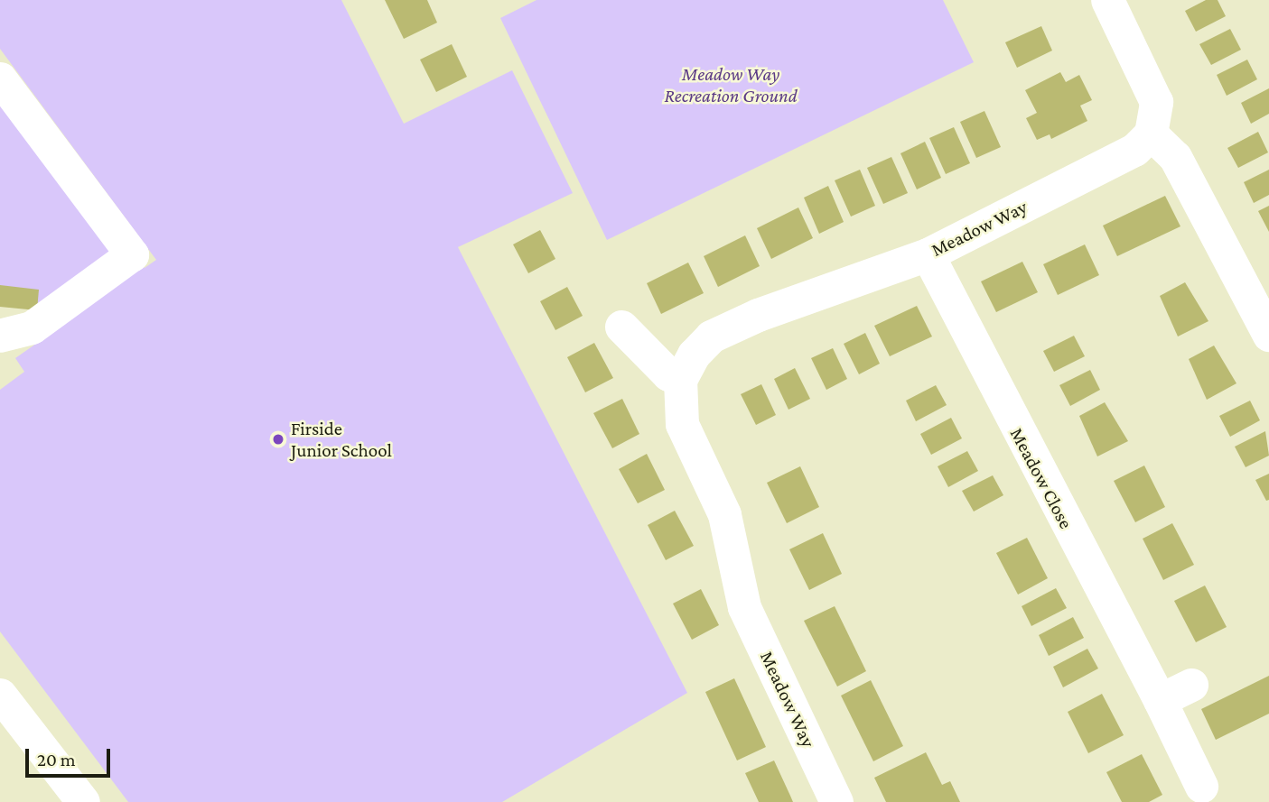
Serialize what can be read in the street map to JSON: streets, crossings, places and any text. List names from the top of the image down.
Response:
{
  "streets": {
    "street": ["Meadow Way", "Meadow Close"]
  },
  "crossings": [
    ["Meadow Way", "Meadow Close"]
  ],
  "parks": ["Meadow Way Recreation Ground"],
  "places": ["Firside Junior School"],
  "scale_bar": "20 m"
}
